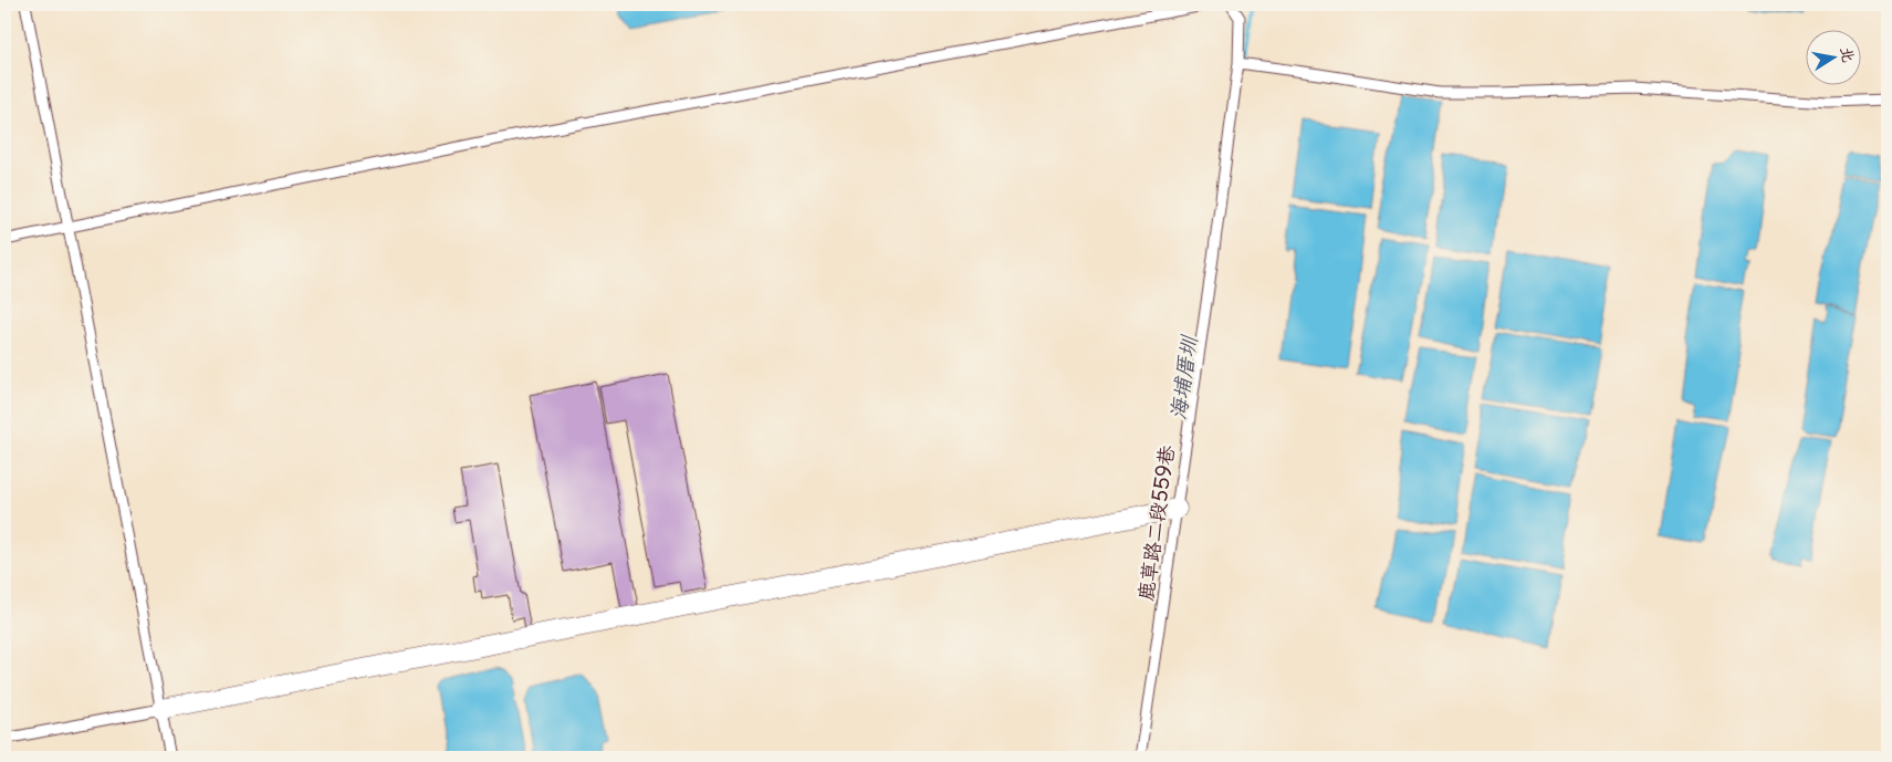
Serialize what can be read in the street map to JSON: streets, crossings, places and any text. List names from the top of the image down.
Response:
{
  "streets": {
    "lane": ["鹿草路二段559巷"]
  },
  "water": ["海埔厝圳"],
  "north": "right"
}
